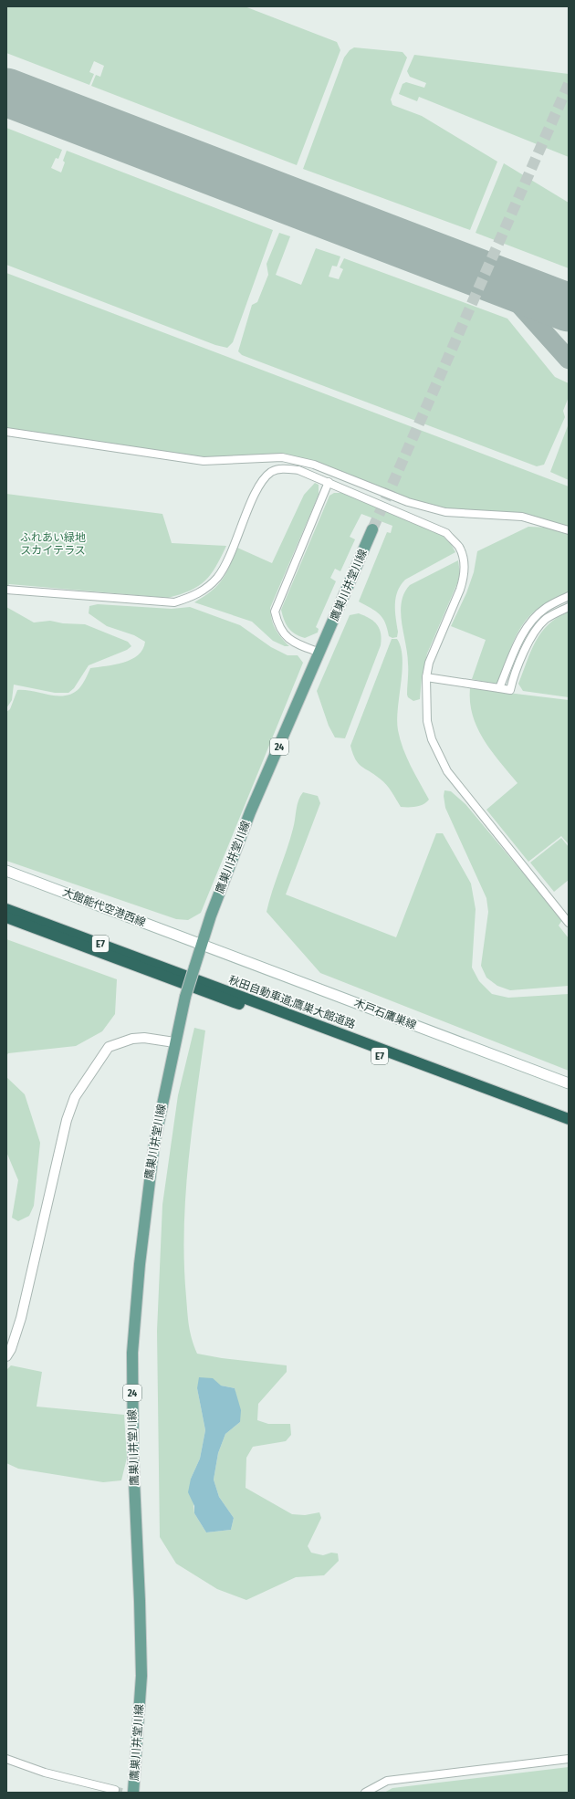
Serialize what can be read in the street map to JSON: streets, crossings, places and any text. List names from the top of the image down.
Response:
{
  "streets": {
    "highway": ["E7", "秋田自動車道;鷹巣大館道路"],
    "main road": [
      "鷹巣川井堂川線",
      "24",
      "大館能代空港西線",
      "木戸石鷹巣線"
    ]
  },
  "crossings": [
    ["鷹巣川井堂川線", "大館能代空港西線"],
    ["鷹巣川井堂川線", "木戸石鷹巣線"],
    ["大館能代空港西線", "木戸石鷹巣線"]
  ],
  "parks": ["ふれあい緑地 スカイテラス"]
}
